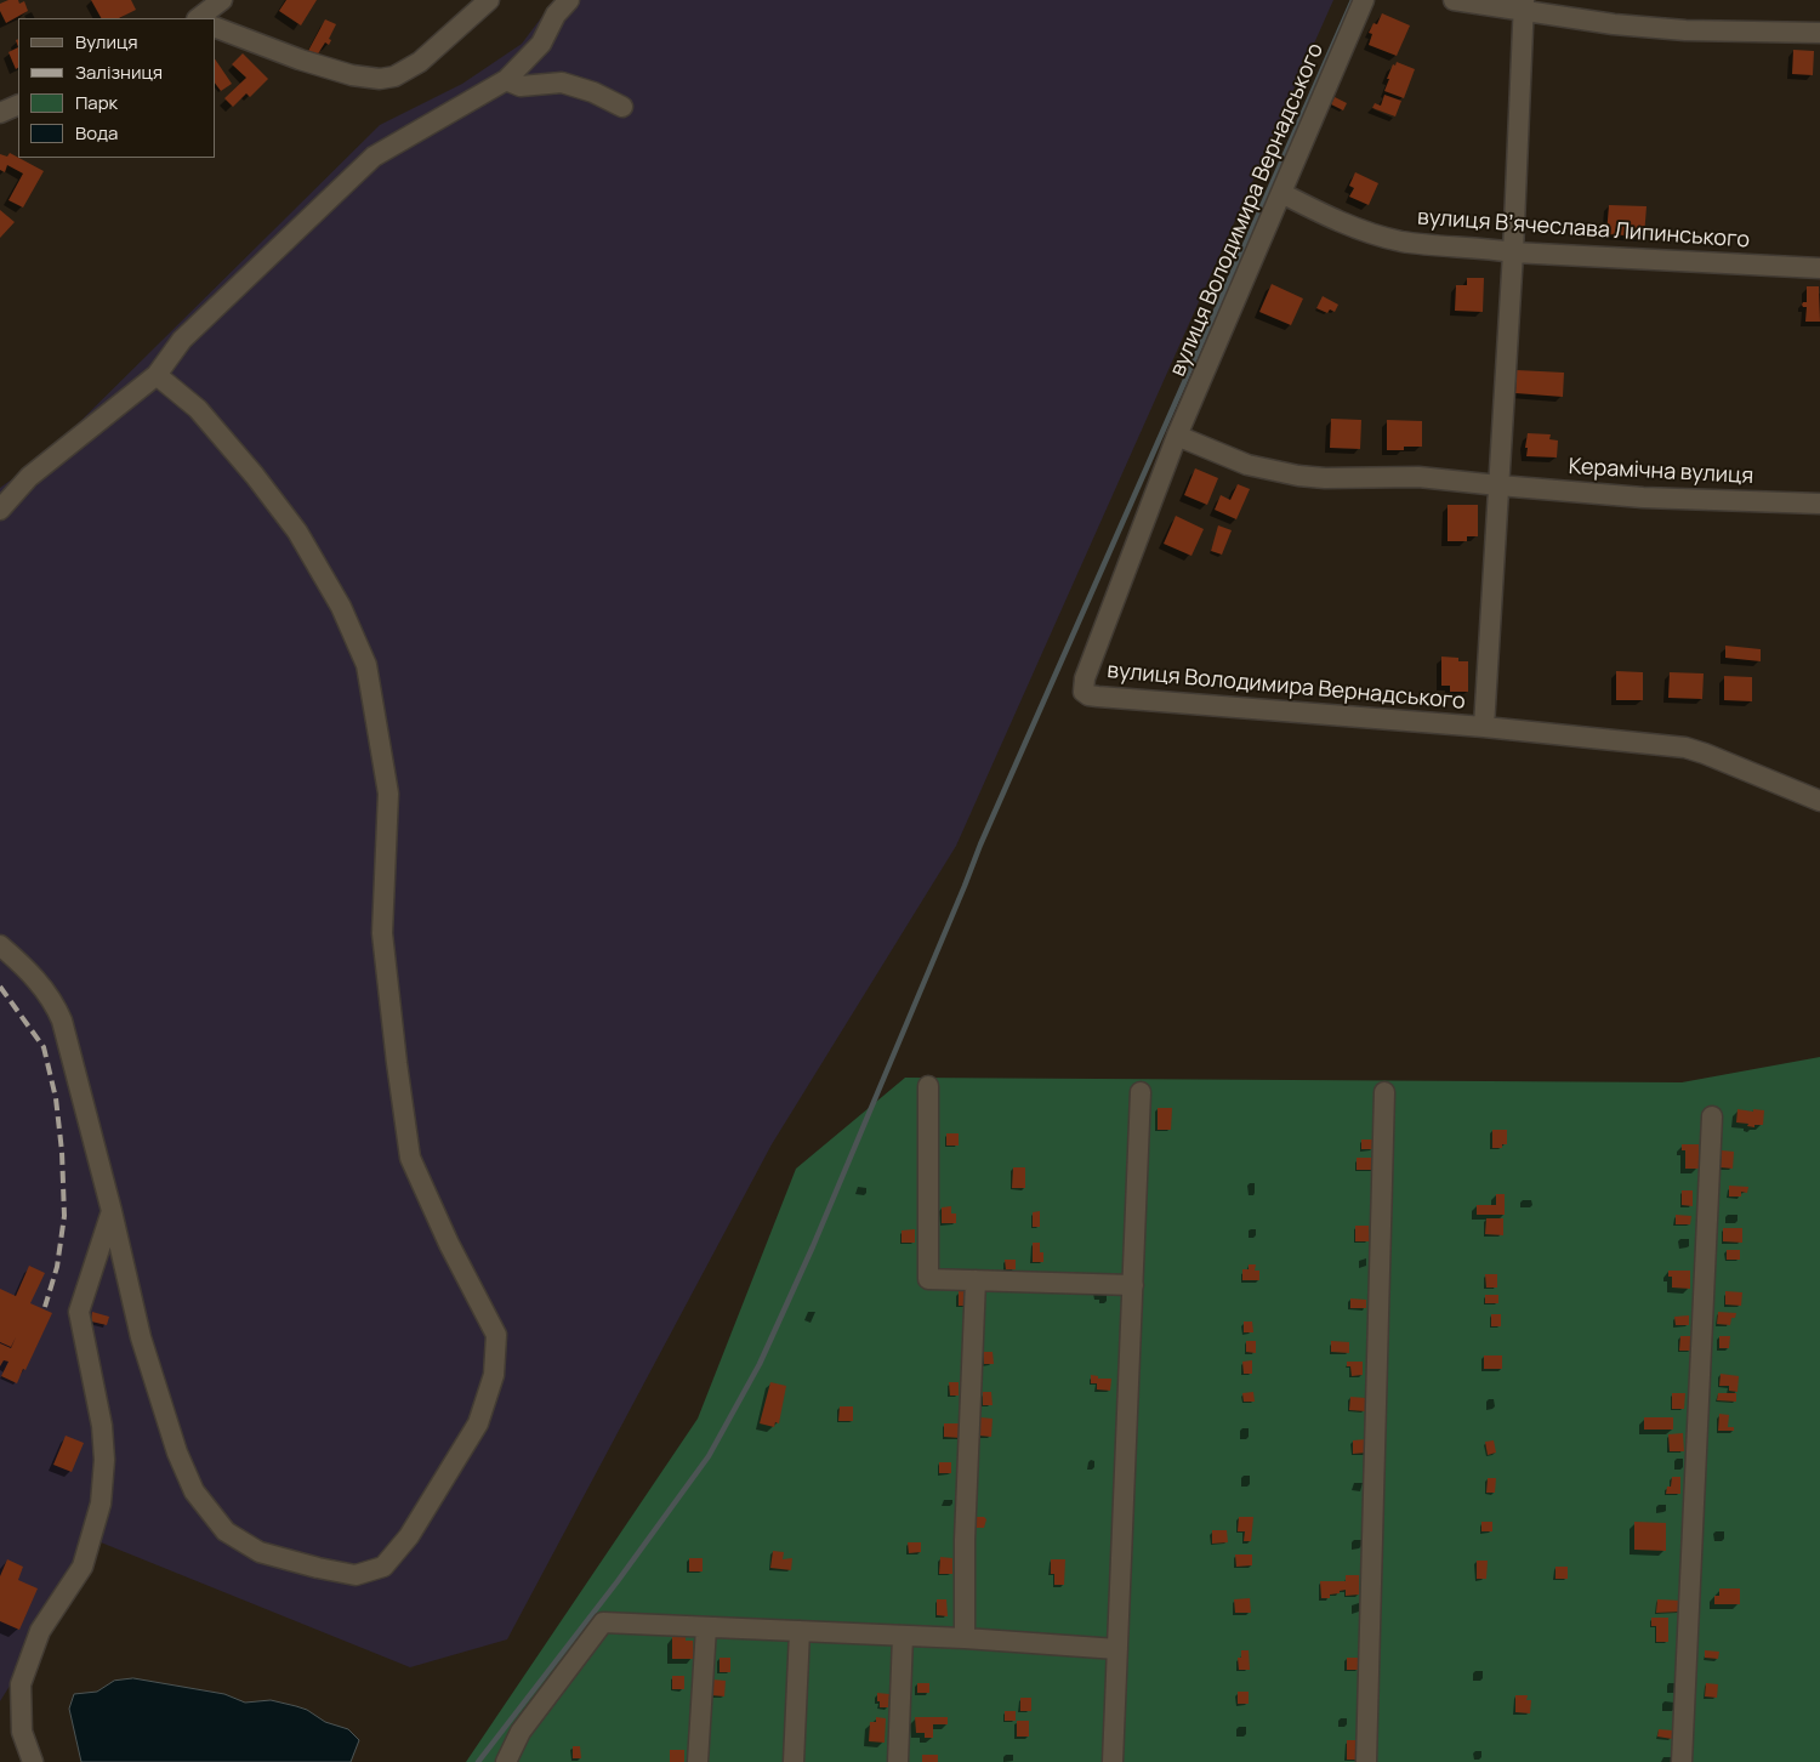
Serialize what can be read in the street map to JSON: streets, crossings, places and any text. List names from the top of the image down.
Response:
{
  "streets": {
    "street": ["вулиця Володимира Вернадського", "вулиця Вʼячеслава Липинського", "Керамічна вулиця"]
  },
  "crossings": [
    ["вулиця Володимира Вернадського", "вулиця Вʼячеслава Липинського"],
    ["вулиця Володимира Вернадського", "Керамічна вулиця"]
  ],
  "legend": [
    "Вулиця",
    "Залізниця",
    "Парк",
    "Вода"
  ]
}
